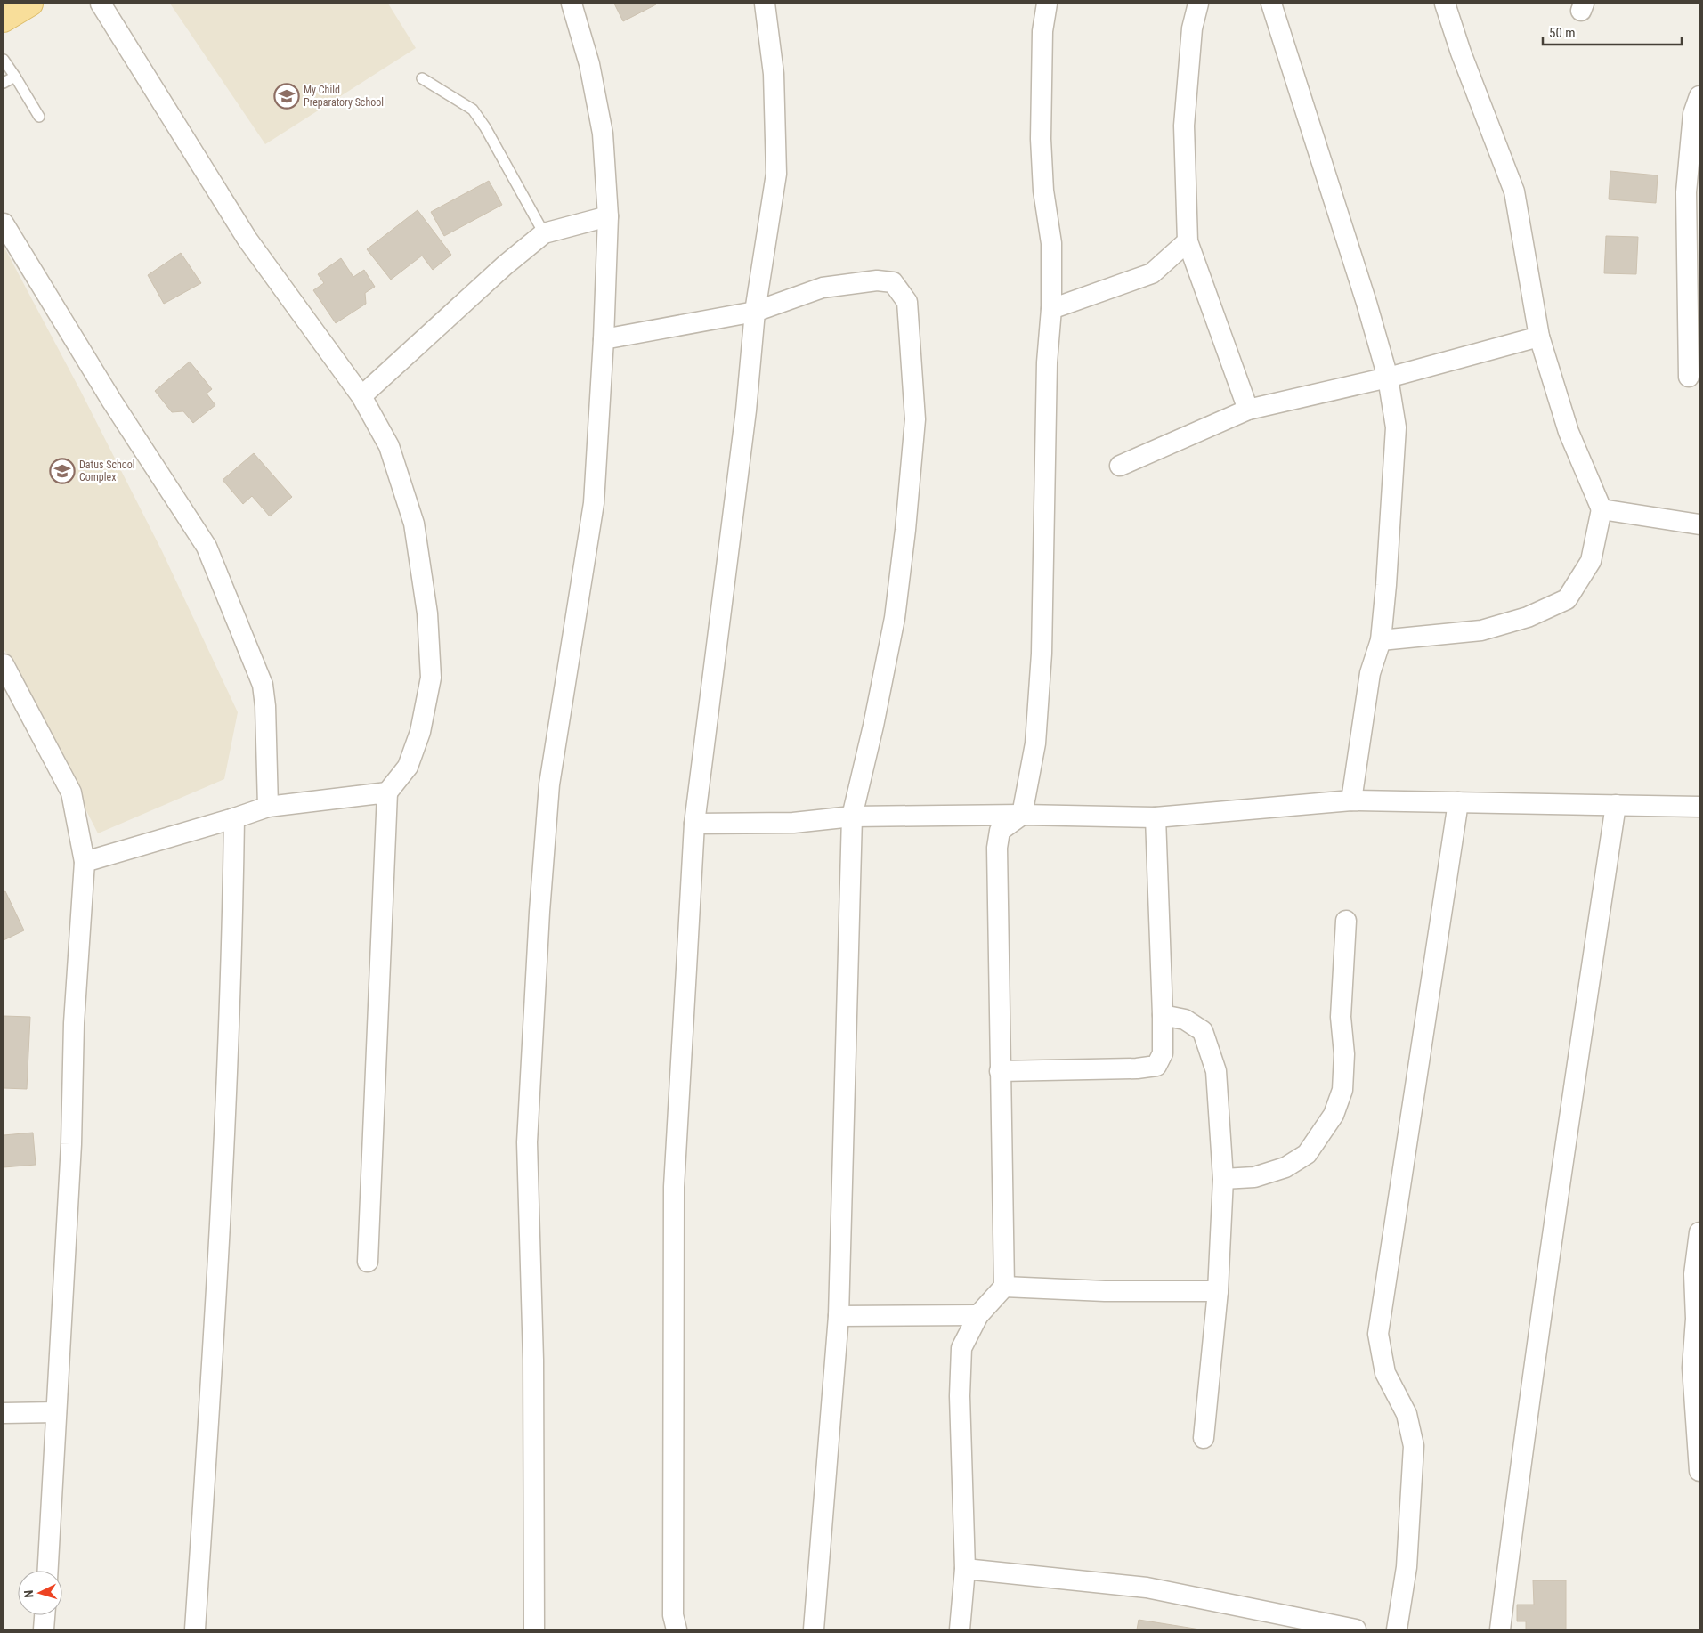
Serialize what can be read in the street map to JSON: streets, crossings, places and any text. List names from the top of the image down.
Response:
{
  "places": {
    "school or university": ["My Child Preparatory School", "Datus School Complex"]
  },
  "scale_bar": "50 m",
  "north": "left"
}
